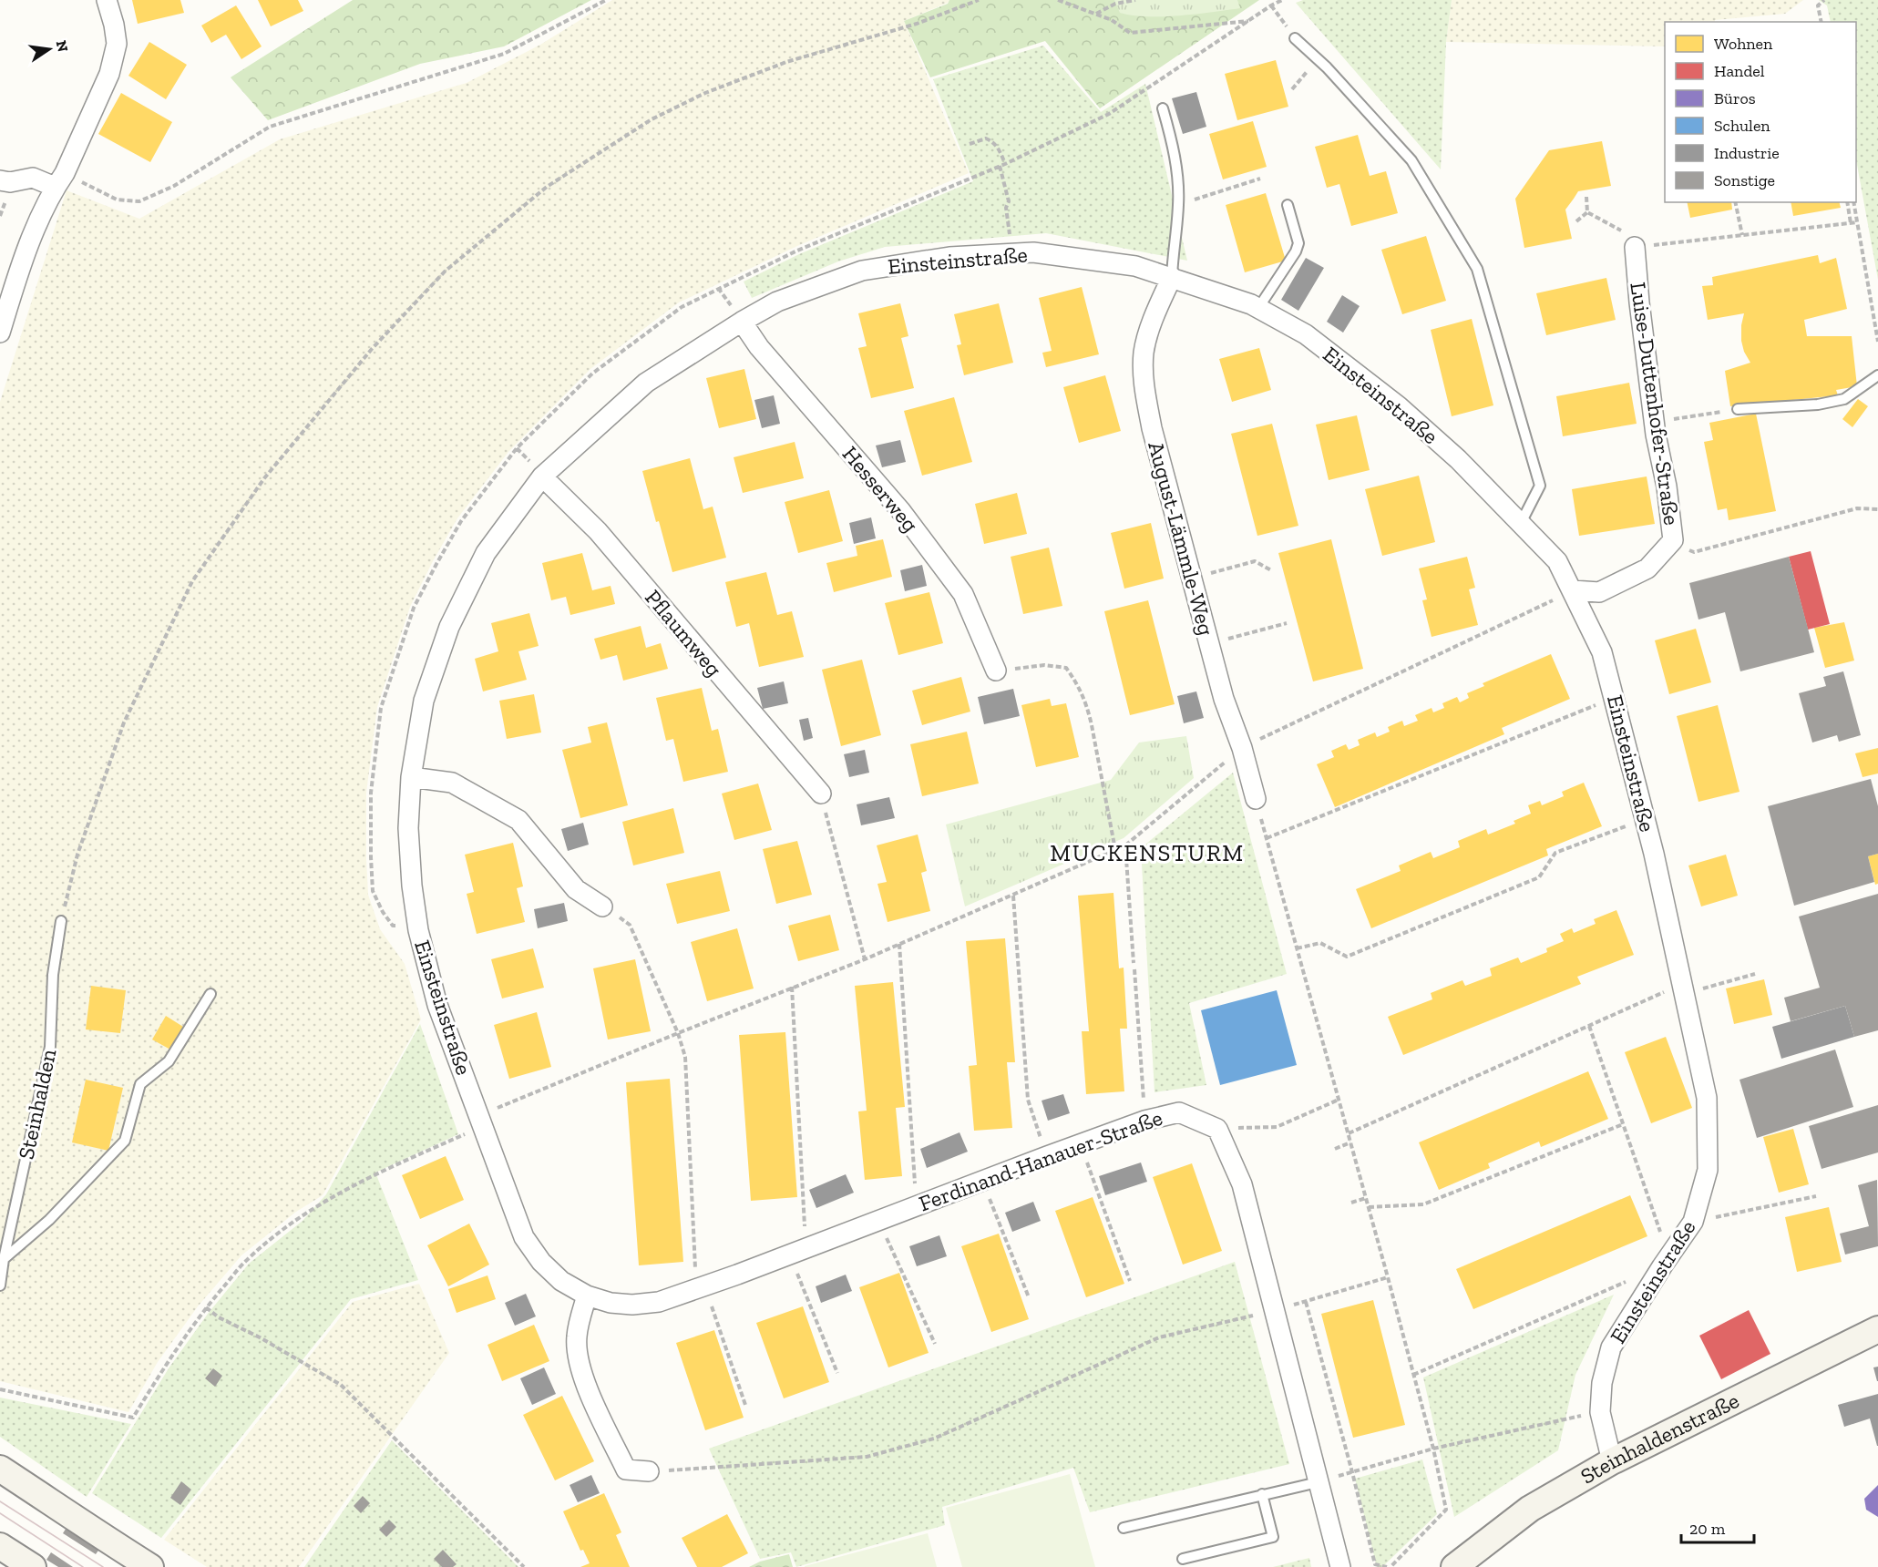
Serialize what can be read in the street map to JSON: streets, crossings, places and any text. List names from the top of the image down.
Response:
{
  "streets": {
    "street": [
      "Einsteinstraße",
      "Luise-Duttenhofer-Straße",
      "Hesserweg",
      "August-Lämmle-Weg",
      "Pflaumweg",
      "Ferdinand-Hanauer-Straße",
      "Steinhaldenstraße"
    ],
    "lane": ["Steinhalden"]
  },
  "crossings": [
    ["Einsteinstraße", "Luise-Duttenhofer-Straße"],
    ["Einsteinstraße", "Hesserweg"],
    ["Einsteinstraße", "August-Lämmle-Weg"],
    ["Einsteinstraße", "Pflaumweg"],
    ["Einsteinstraße", "Ferdinand-Hanauer-Straße"],
    ["Einsteinstraße", "Steinhaldenstraße"]
  ],
  "districts": ["MUCKENSTURM"],
  "legend": [
    "Wohnen",
    "Handel",
    "Büros",
    "Schulen",
    "Industrie",
    "Sonstige"
  ],
  "scale_bar": "20 m",
  "north": "right"
}
